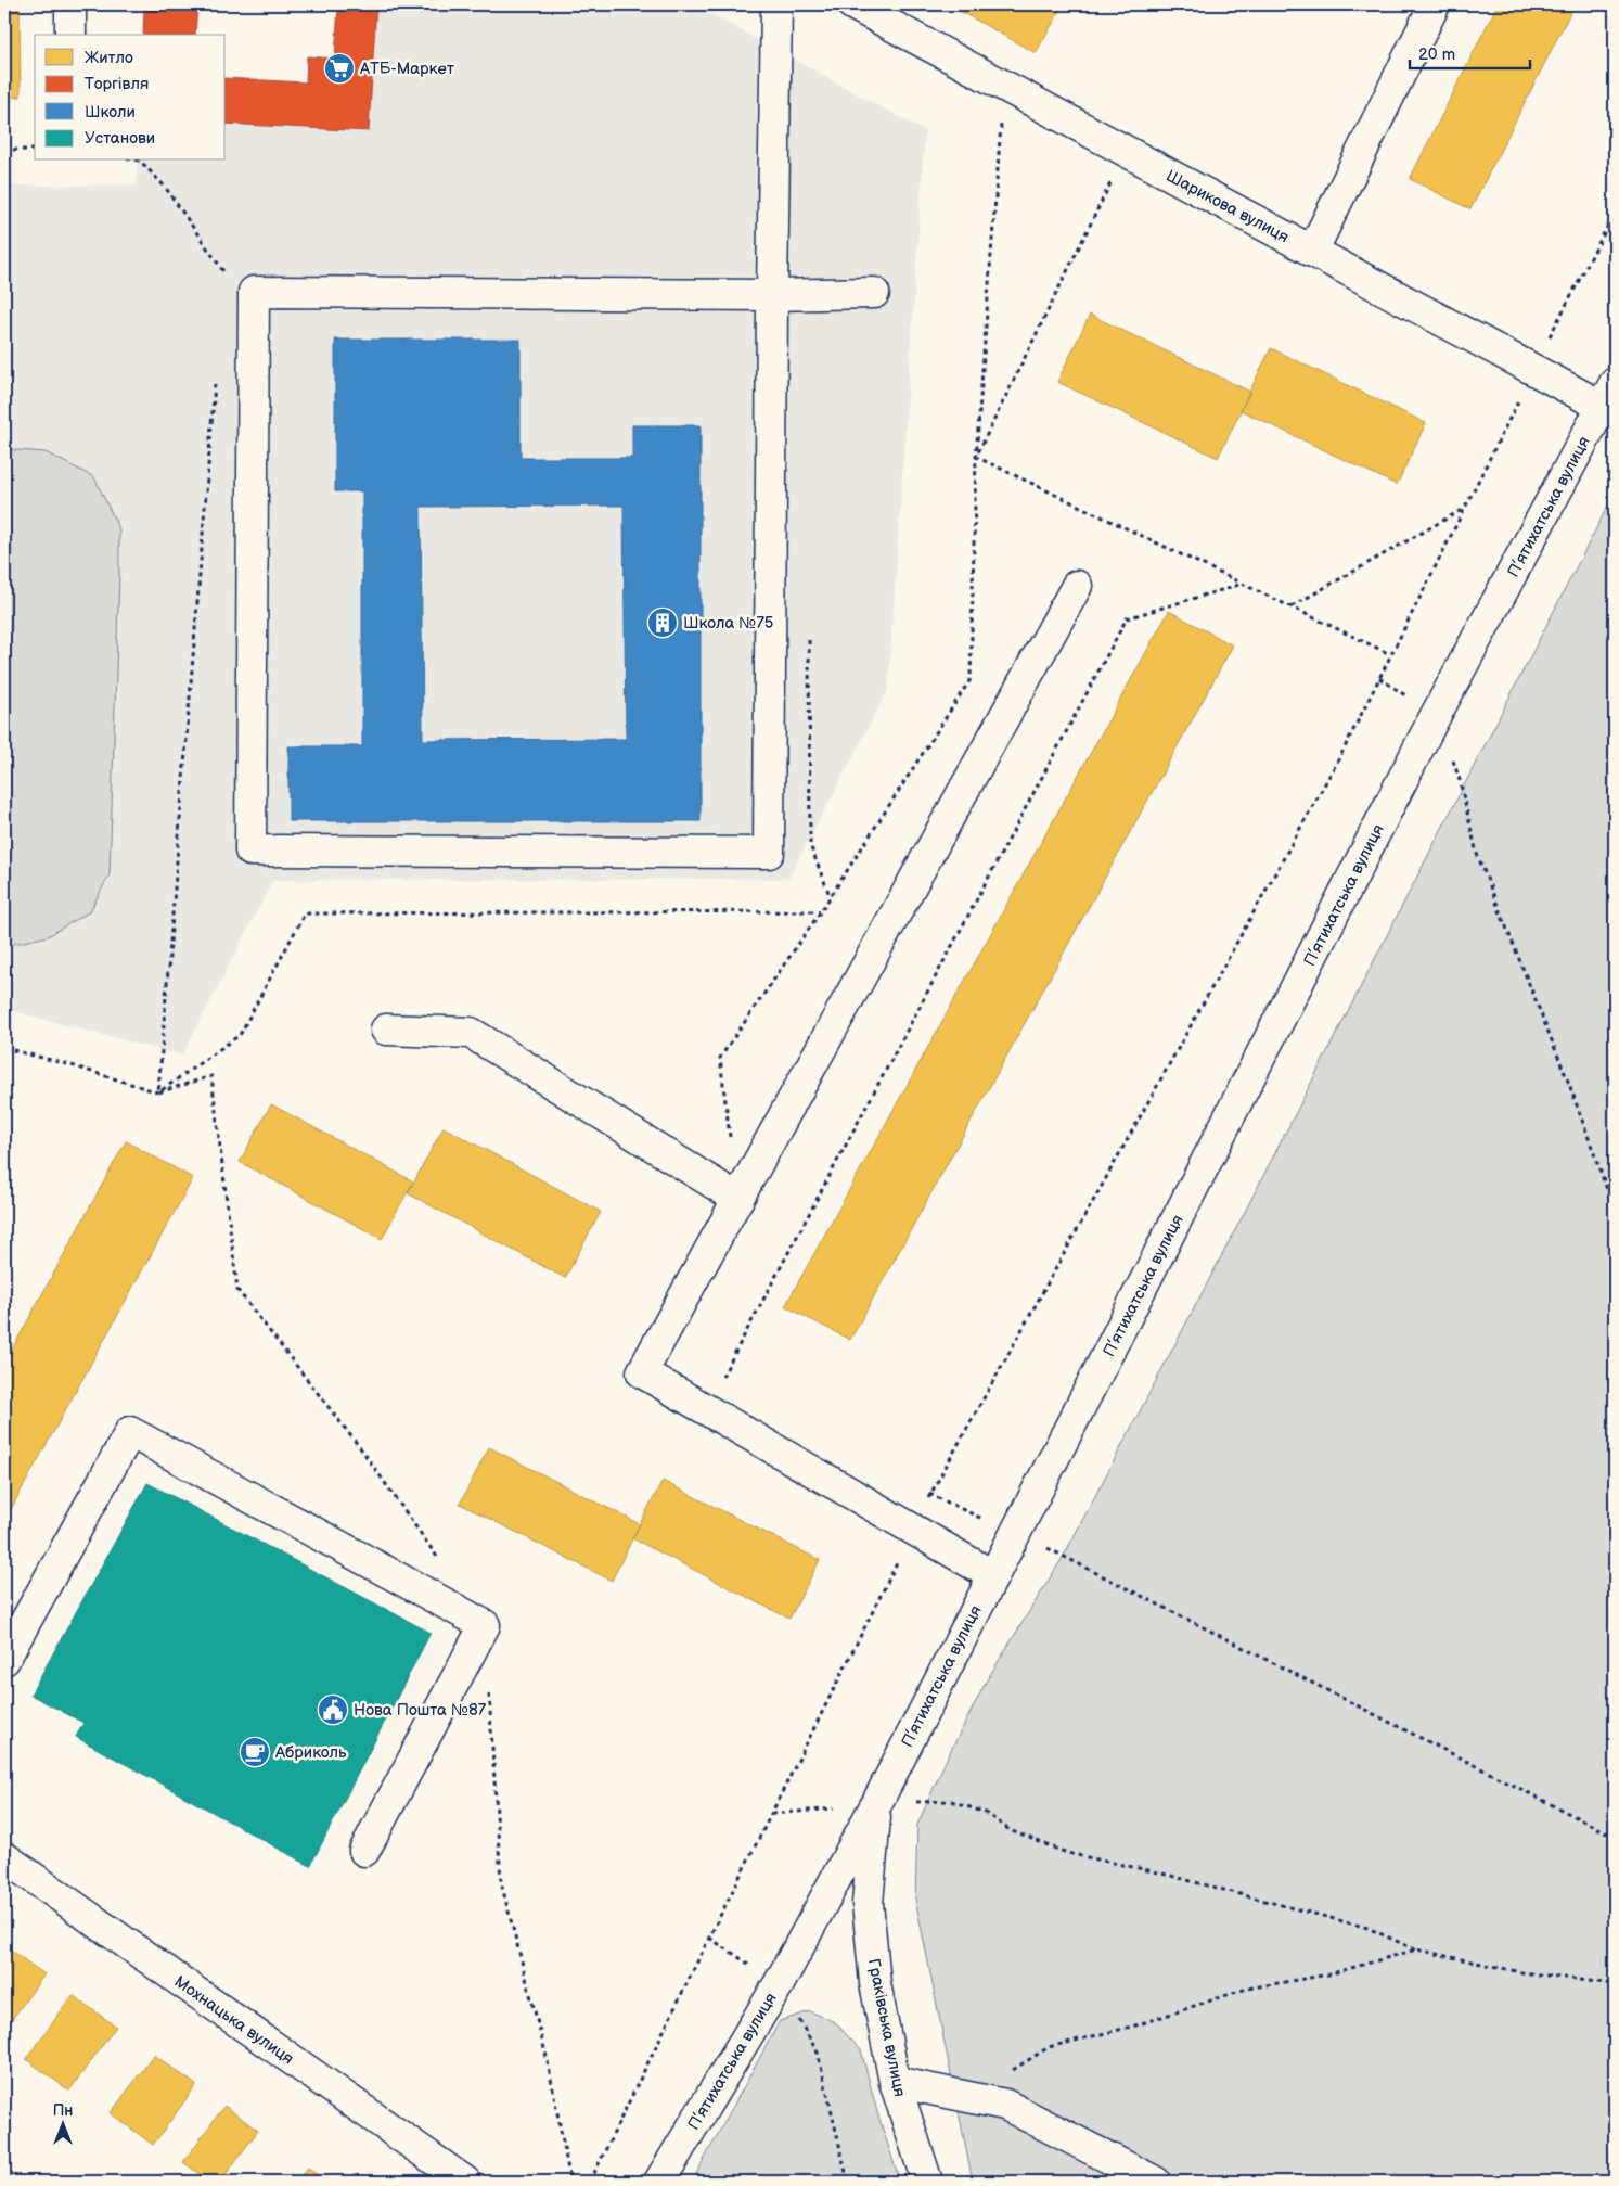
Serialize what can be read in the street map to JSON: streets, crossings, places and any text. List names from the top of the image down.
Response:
{
  "streets": {
    "street": [
      "Шарикова вулиця",
      "П’ятихатська вулиця",
      "Мохнацька вулиця",
      "Граківська вулиця"
    ]
  },
  "crossings": [
    ["Шарикова вулиця", "П’ятихатська вулиця"],
    ["П’ятихатська вулиця", "Граківська вулиця"]
  ],
  "places": {
    "supermarket": ["АТБ-Маркет"],
    "building": ["Школа №75"],
    "public building": ["Нова Пошта №87"],
    "cafe": ["Абриколь"]
  },
  "legend": [
    "Житло",
    "Торгівля",
    "Школи",
    "Установи"
  ],
  "scale_bar": "20 m",
  "north": "top"
}
